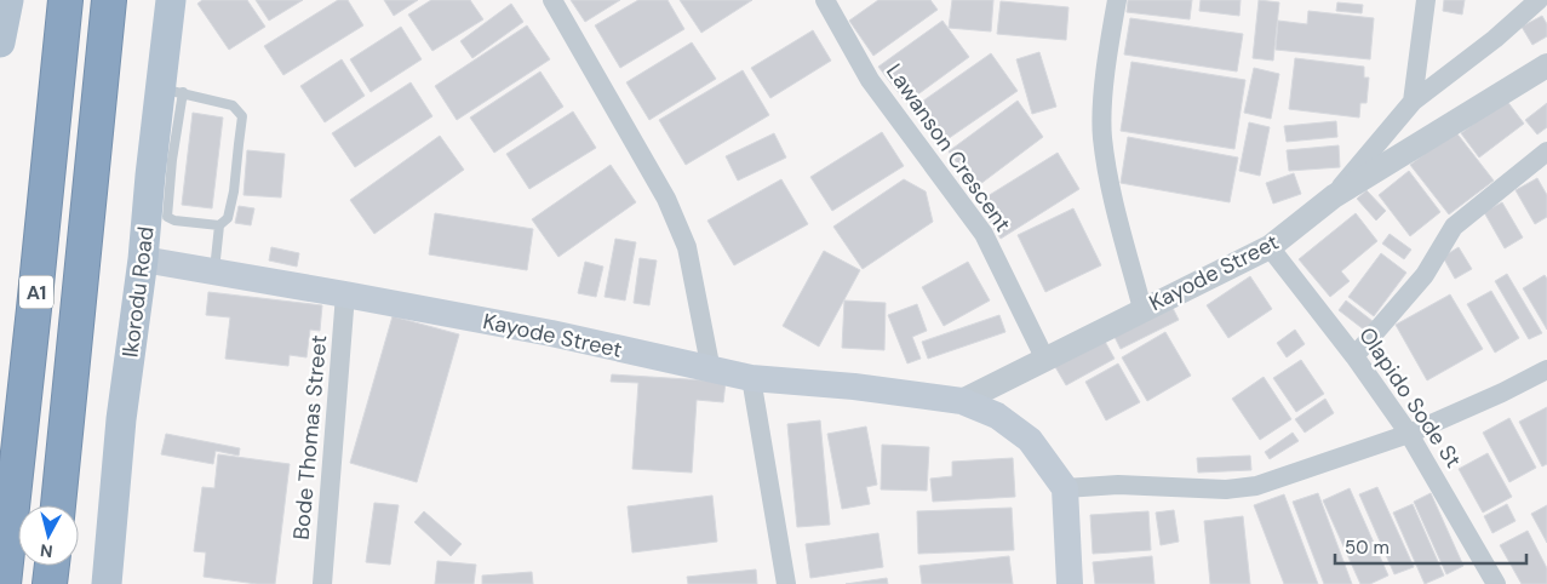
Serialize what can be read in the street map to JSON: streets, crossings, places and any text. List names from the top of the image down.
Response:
{
  "streets": {
    "highway": ["A1"],
    "main road": ["Kayode Street", "Ikorodu Road"],
    "street": ["Lawanson Crescent", "Olapido Sode St", "Bode Thomas Street"]
  },
  "crossings": [
    ["Lawanson Crescent", "Kayode Street"],
    ["Kayode Street", "Ikorodu Road"],
    ["Kayode Street", "Olapido Sode St"],
    ["Kayode Street", "Bode Thomas Street"]
  ],
  "scale_bar": "50 m",
  "north": "bottom"
}
